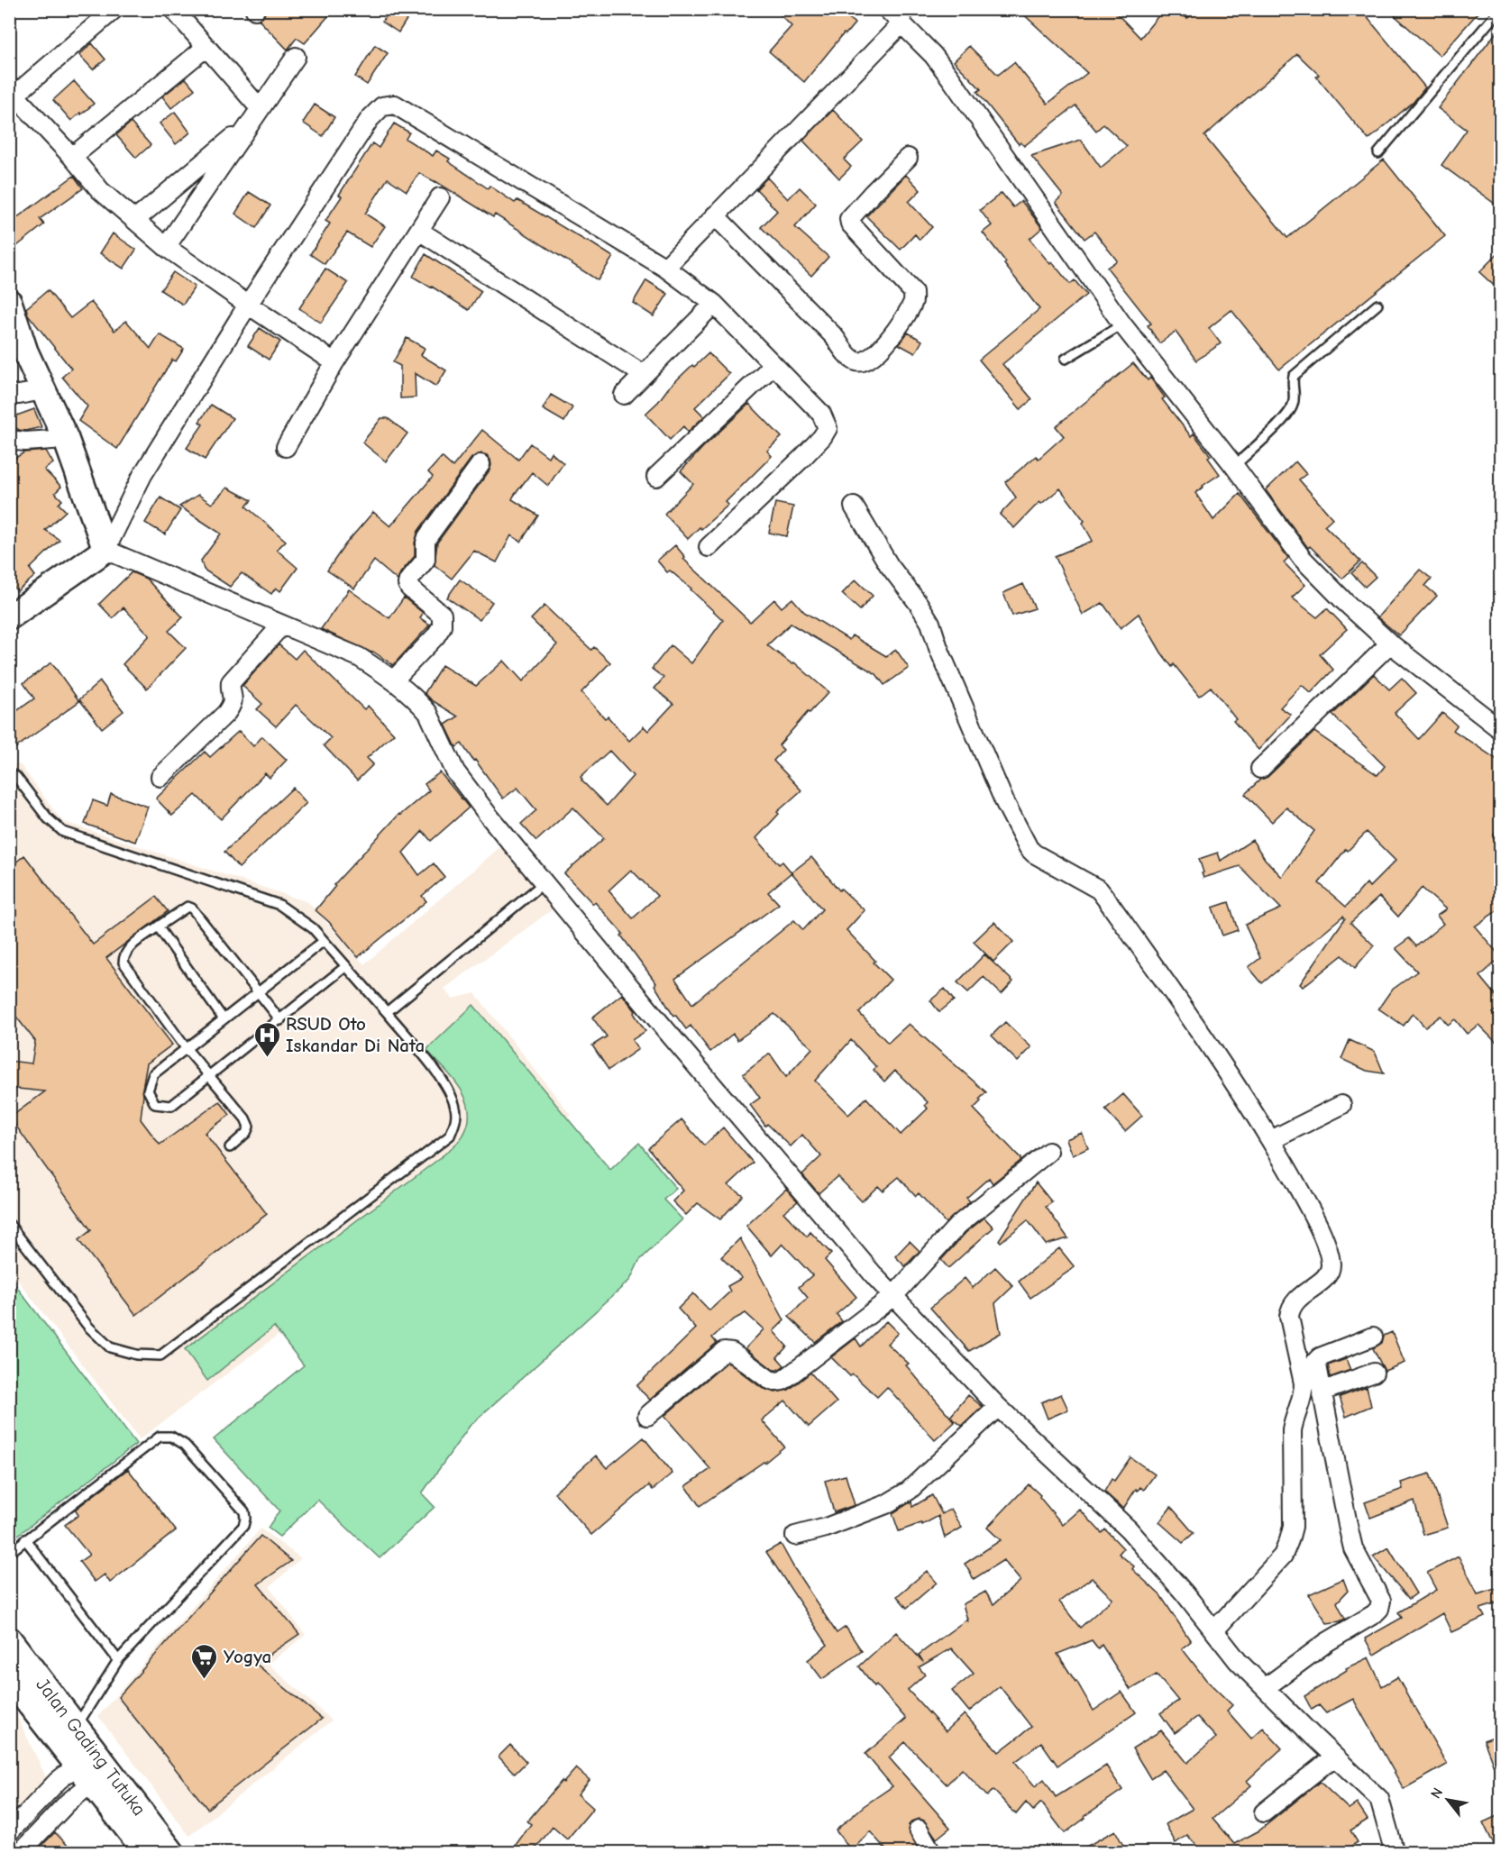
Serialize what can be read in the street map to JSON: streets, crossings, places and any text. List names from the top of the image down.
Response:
{
  "streets": {
    "main road": ["Jalan Gading Tutuka"]
  },
  "places": {
    "hospital": ["RSUD Oto Iskandar Di Nata"],
    "supermarket": ["Yogya"]
  },
  "north": "top left"
}
